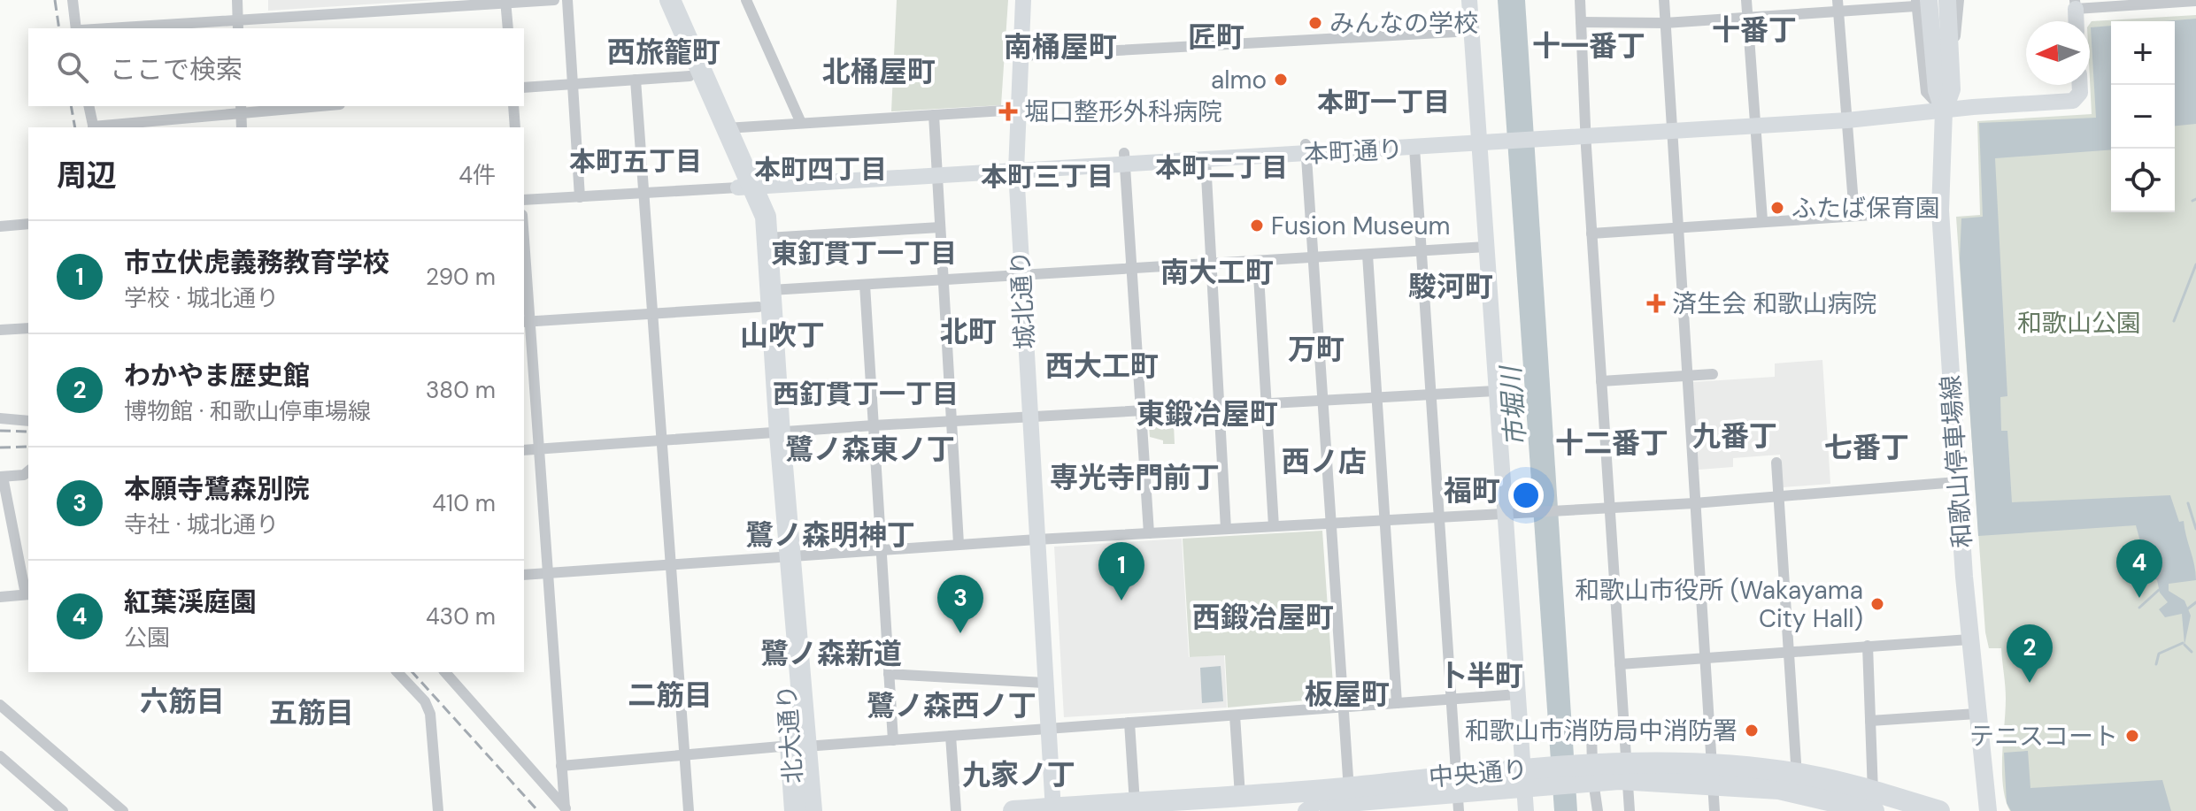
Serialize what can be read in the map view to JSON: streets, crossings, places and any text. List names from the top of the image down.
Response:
{
  "streets": {
    "highway": ["北大通り", "中央通り"],
    "main road": ["和歌山停車場線"],
    "street": ["本町通り", "城北通り"]
  },
  "crossings": [
    ["本町通り", "城北通り"],
    ["本町通り", "北大通り"],
    ["城北通り", "中央通り"]
  ],
  "districts": [
    "十番丁",
    "匠町",
    "十一番丁",
    "南桶屋町",
    "西旅籠町",
    "北桶屋町",
    "本町一丁目",
    "本町五丁目",
    "本町二丁目",
    "本町四丁目",
    "本町三丁目",
    "東釘貫丁一丁目",
    "南大工町",
    "駿河町",
    "北町",
    "山吹丁",
    "万町",
    "西大工町",
    "西釘貫丁一丁目",
    "東鍛冶屋町",
    "九番丁",
    "十二番丁",
    "七番丁",
    "鷺ノ森東ノ丁",
    "西ノ店",
    "専光寺門前丁",
    "福町",
    "鷺ノ森明神丁",
    "西鍛冶屋町",
    "鷺ノ森新道",
    "卜半町",
    "板屋町",
    "二筋目",
    "六筋目",
    "鷺ノ森西ノ丁",
    "五筋目",
    "九家ノ丁"
  ],
  "water": ["市堀川"],
  "parks": ["和歌山公園"],
  "places": {
    "other": [
      "みんなの学校",
      "almo",
      "ふたば保育園",
      "Fusion Museum",
      "和歌山市役所 (Wakayama City Hall)",
      "和歌山市消防局中消防署",
      "テニスコート"
    ],
    "health": ["堀口整形外科病院", "済生会 和歌山病院"]
  },
  "north": "left",
  "page": {
    "map_buttons": ["+", "−"],
    "search": "ここで検索",
    "heading": ["周辺", "4件"],
    "list": [
      {
        "mark": "1",
        "name": "市立伏虎義務教育学校",
        "note": "学校 · 城北通り",
        "value": "290 m"
      },
      {
        "mark": "2",
        "name": "わかやま歴史館",
        "note": "博物館 · 和歌山停車場線",
        "value": "380 m"
      },
      {
        "mark": "3",
        "name": "本願寺鷺森別院",
        "note": "寺社 · 城北通り",
        "value": "410 m"
      },
      {
        "mark": "4",
        "name": "紅葉渓庭園",
        "note": "公園",
        "value": "430 m"
      }
    ],
    "pins": [
      "4",
      "1",
      "3",
      "2"
    ]
  }
}
